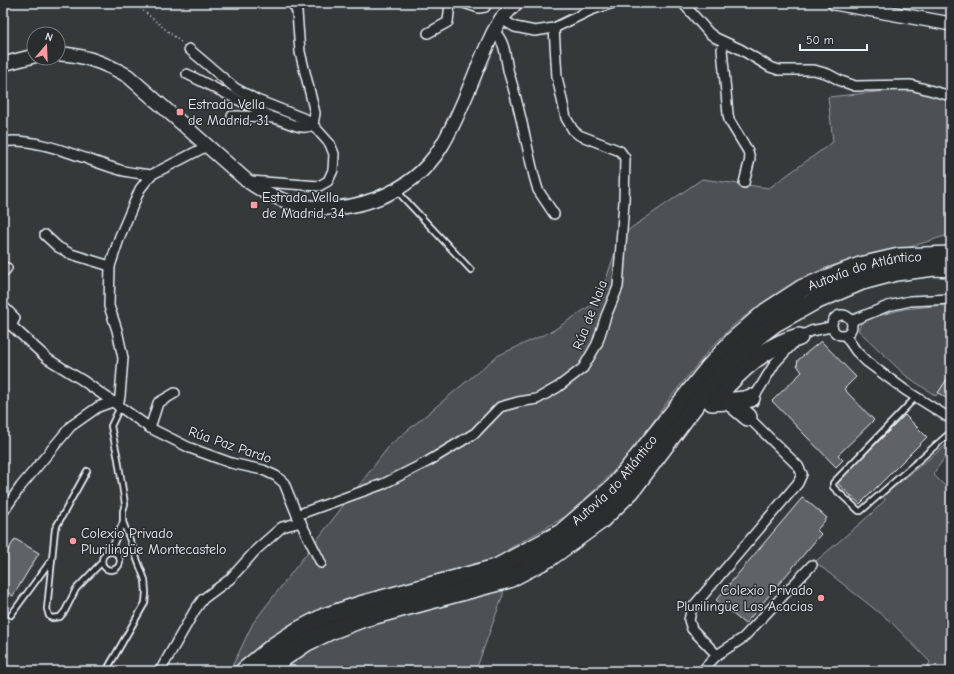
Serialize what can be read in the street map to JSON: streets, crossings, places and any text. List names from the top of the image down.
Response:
{
  "streets": {
    "highway": ["Autovía do Atlántico"],
    "street": ["Rúa de Naia", "Rúa Paz Pardo"]
  },
  "crossings": [
    ["Rúa de Naia", "Rúa Paz Pardo"]
  ],
  "places": {
    "transit": ["Estrada Vella de Madrid, 31", "Estrada Vella de Madrid, 34"],
    "other": ["Colexio Privado Plurilingüe Montecastelo", "Colexio Privado Plurilingüe Las Acacias"]
  },
  "scale_bar": "50 m",
  "north": "top"
}
